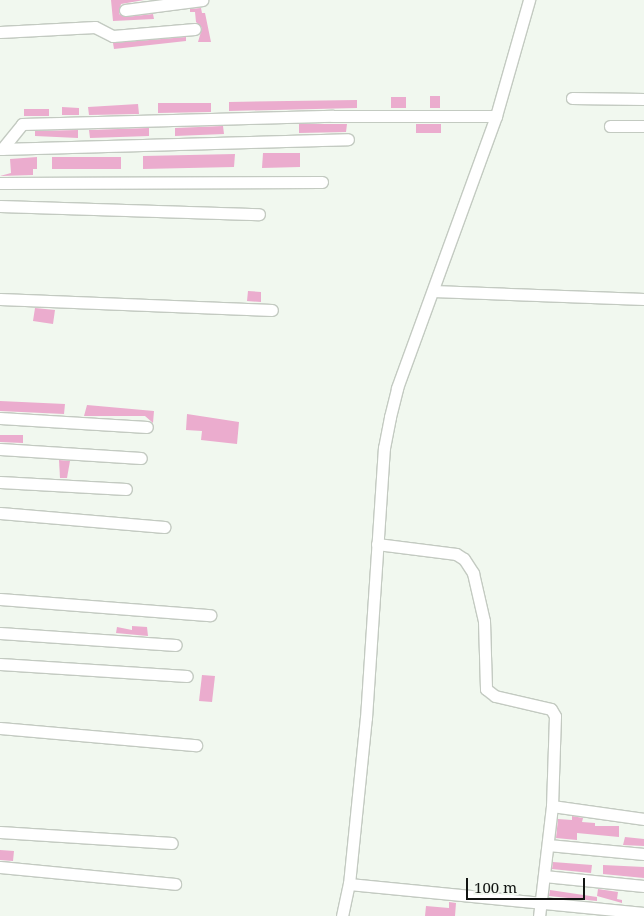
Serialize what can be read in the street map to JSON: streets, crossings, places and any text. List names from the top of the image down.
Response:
{
  "scale_bar": "100 m"
}
